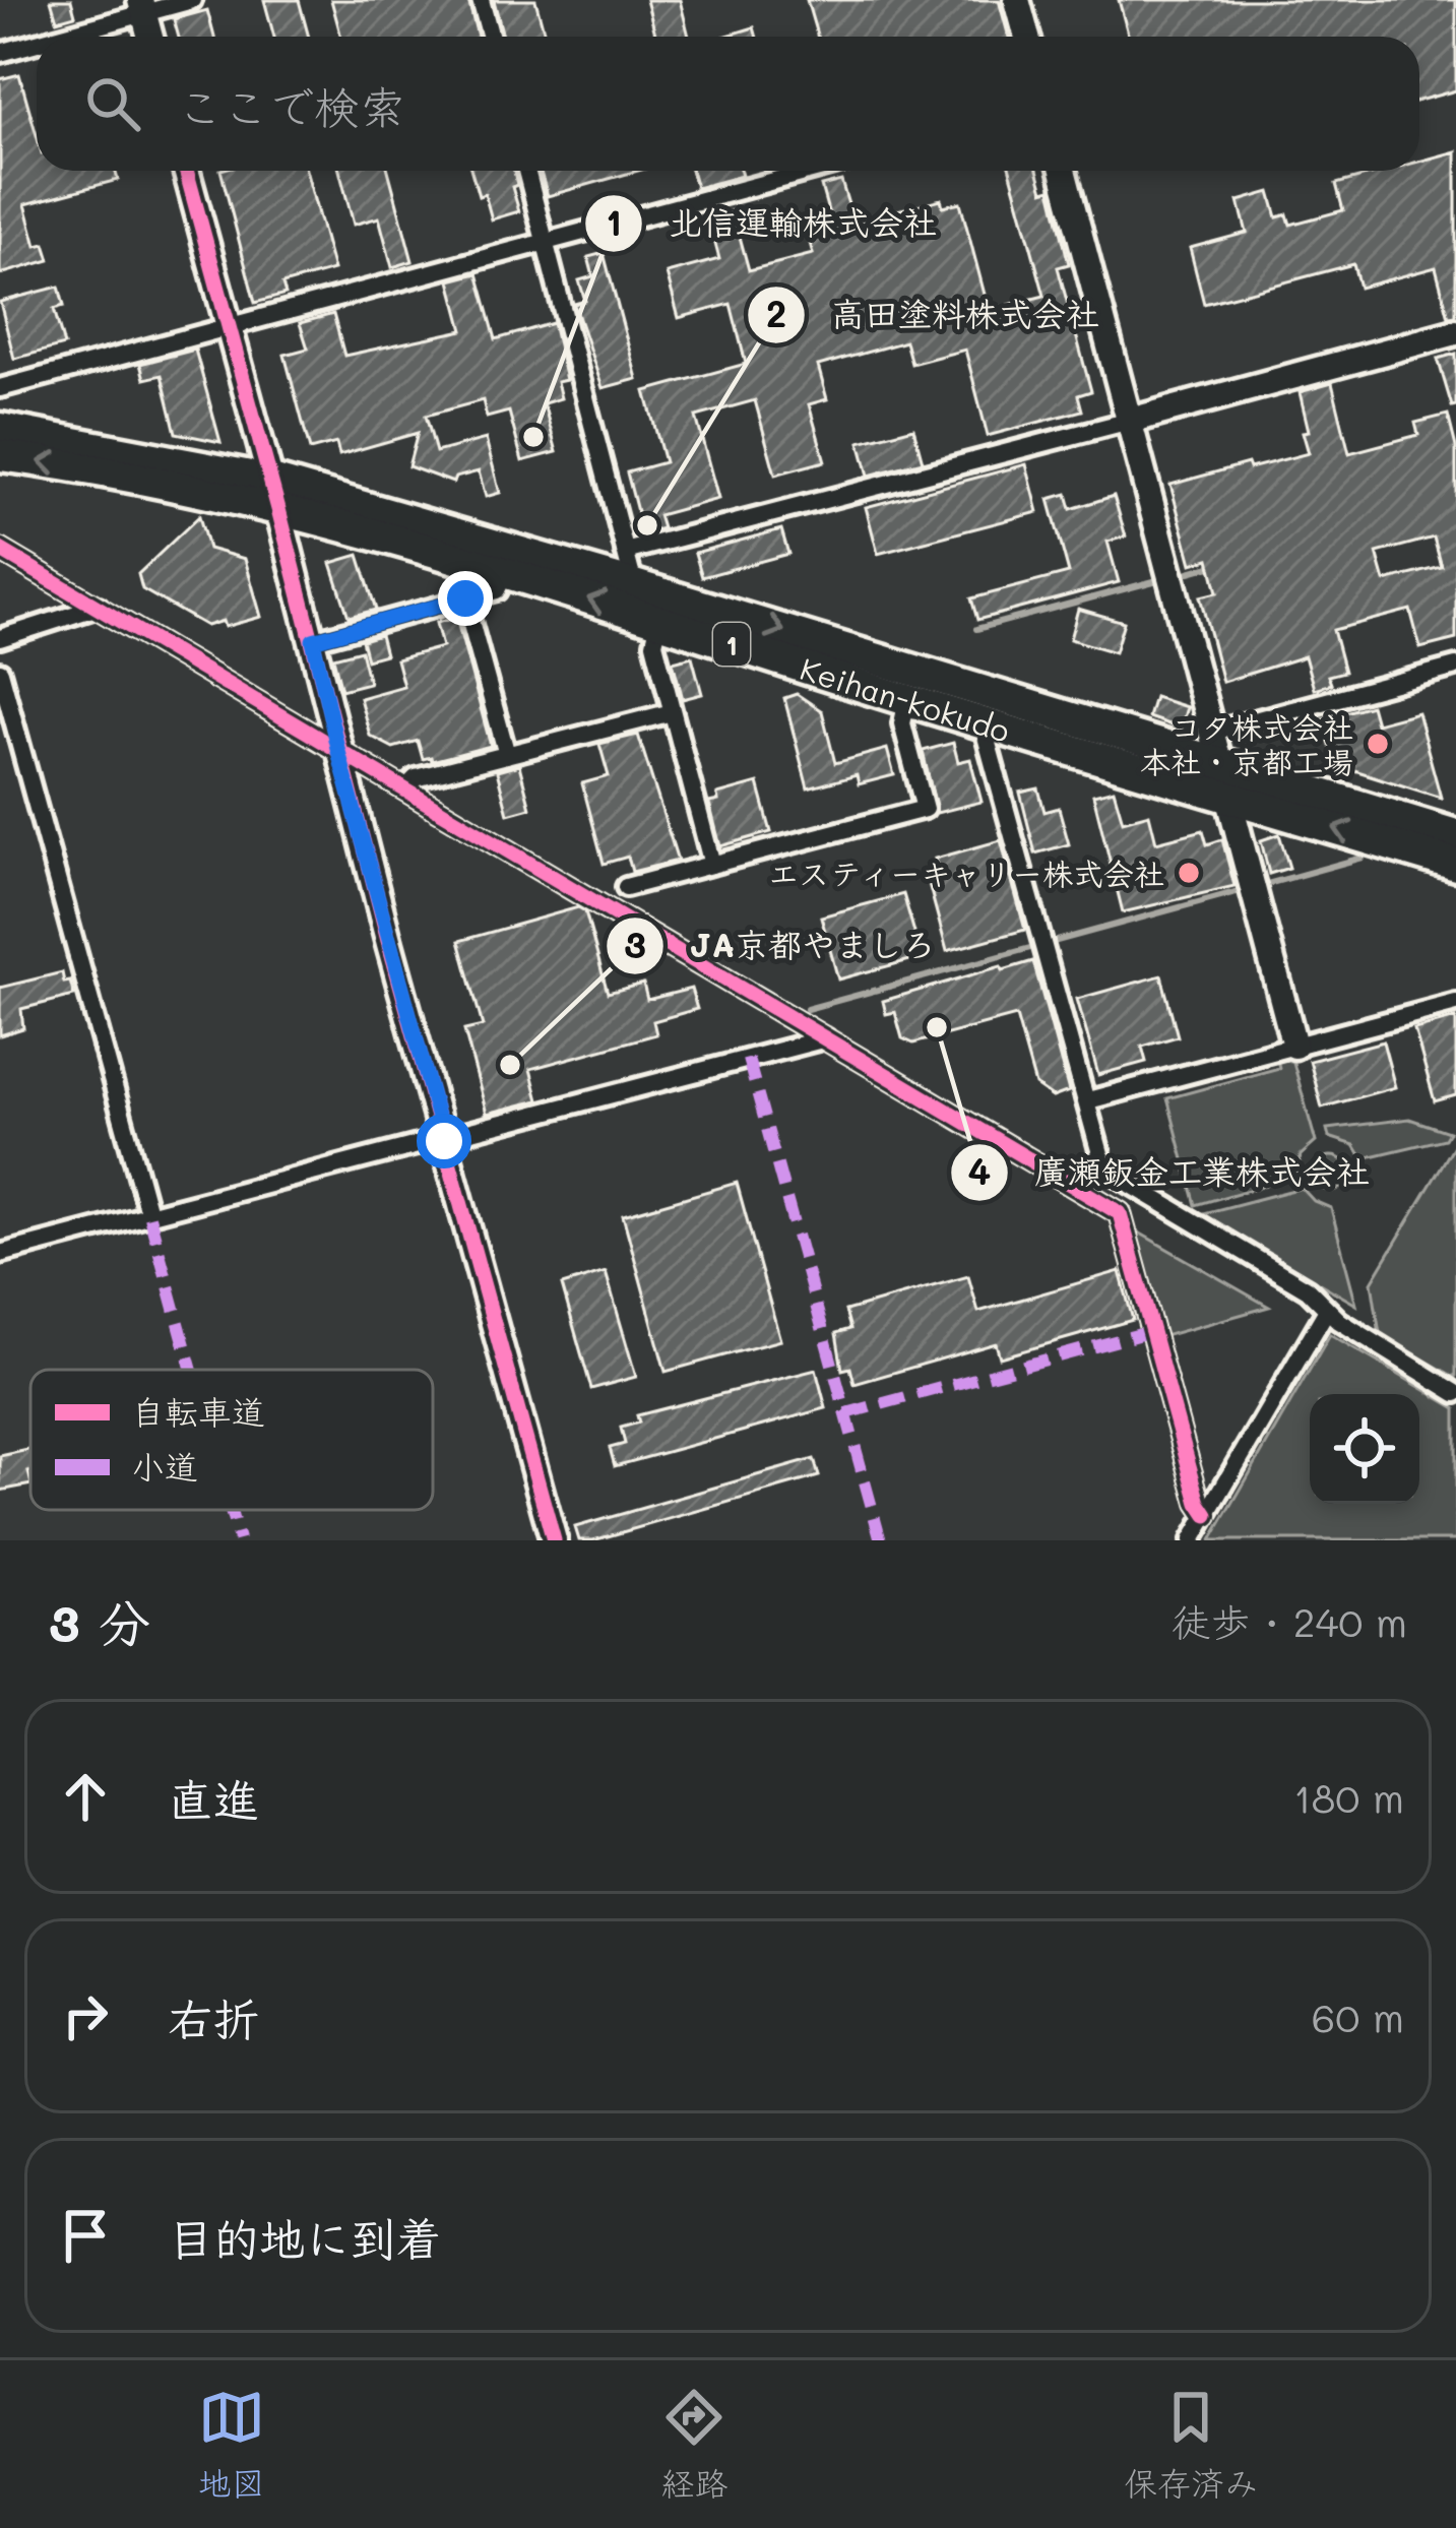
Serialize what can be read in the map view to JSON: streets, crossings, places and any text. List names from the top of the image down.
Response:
{
  "streets": {
    "highway": ["1", "Keihan-kokudo"]
  },
  "places": [
    "北信運輸株式会社",
    "高田塗料株式会社",
    "コタ株式会社 本社・京都工場",
    "エスティーキャリー株式会社",
    "廣瀬鈑金工業株式会社",
    "JA京都やましろ"
  ],
  "legend": ["自転車道", "小道"],
  "page": {
    "search": "ここで検索",
    "heading": ["3 分", "徒歩 · 240 m"],
    "list": [
      ["直進", "180 m"],
      ["右折", "60 m"],
      "目的地に到着"
    ],
    "nav": ["地図", "経路", "保存済み"]
  }
}
